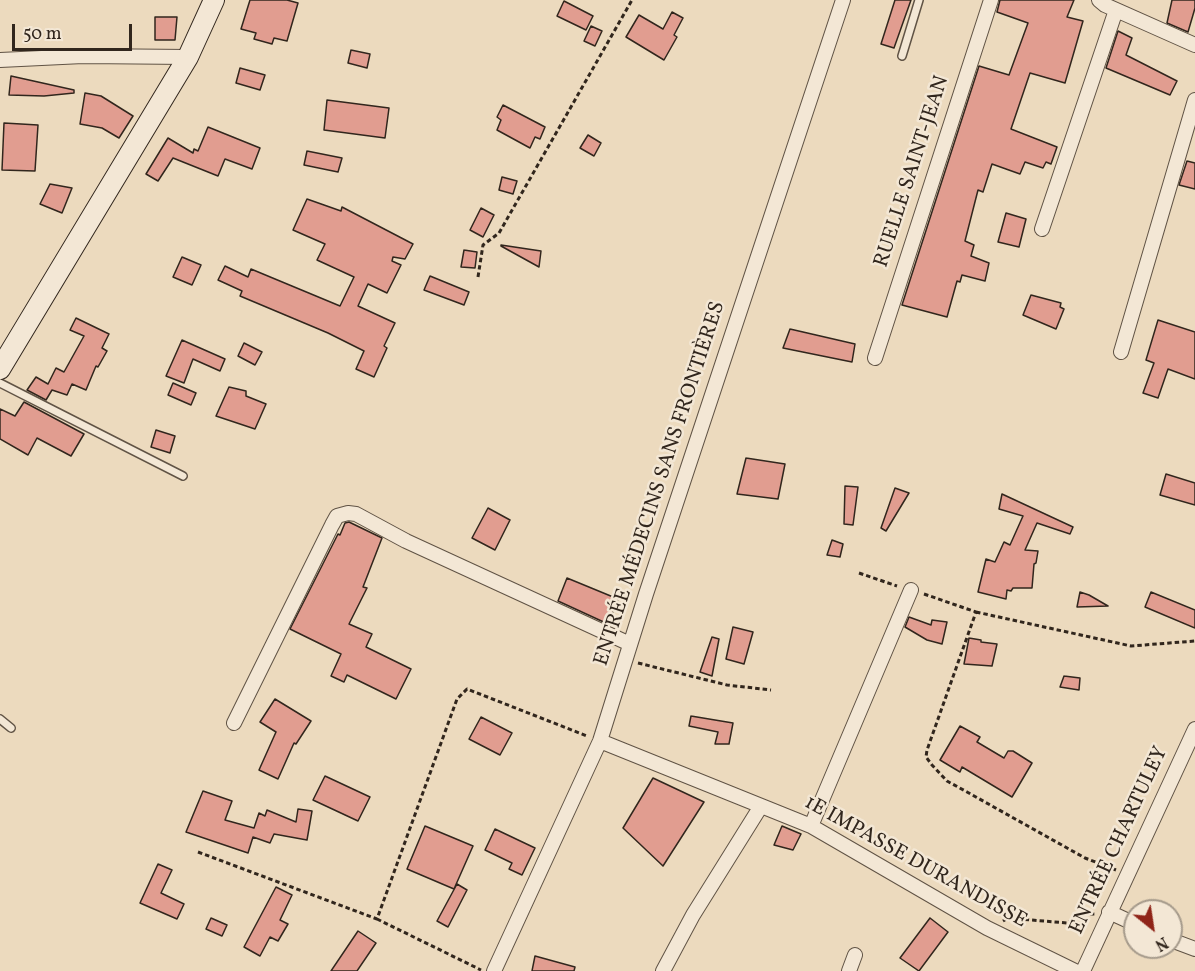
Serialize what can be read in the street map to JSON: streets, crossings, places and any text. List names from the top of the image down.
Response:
{
  "streets": {
    "street": [
      "RUELLE SAINT-JEAN",
      "ENTRÉE MÉDECINS SANS FRONTIÈRES",
      "ENTRÉE CHARTULEY",
      "1E IMPASSE DURANDISSE"
    ]
  },
  "crossings": [
    ["ENTRÉE MÉDECINS SANS FRONTIÈRES", "1E IMPASSE DURANDISSE"]
  ],
  "scale_bar": "50 m",
  "north": "bottom right"
}
